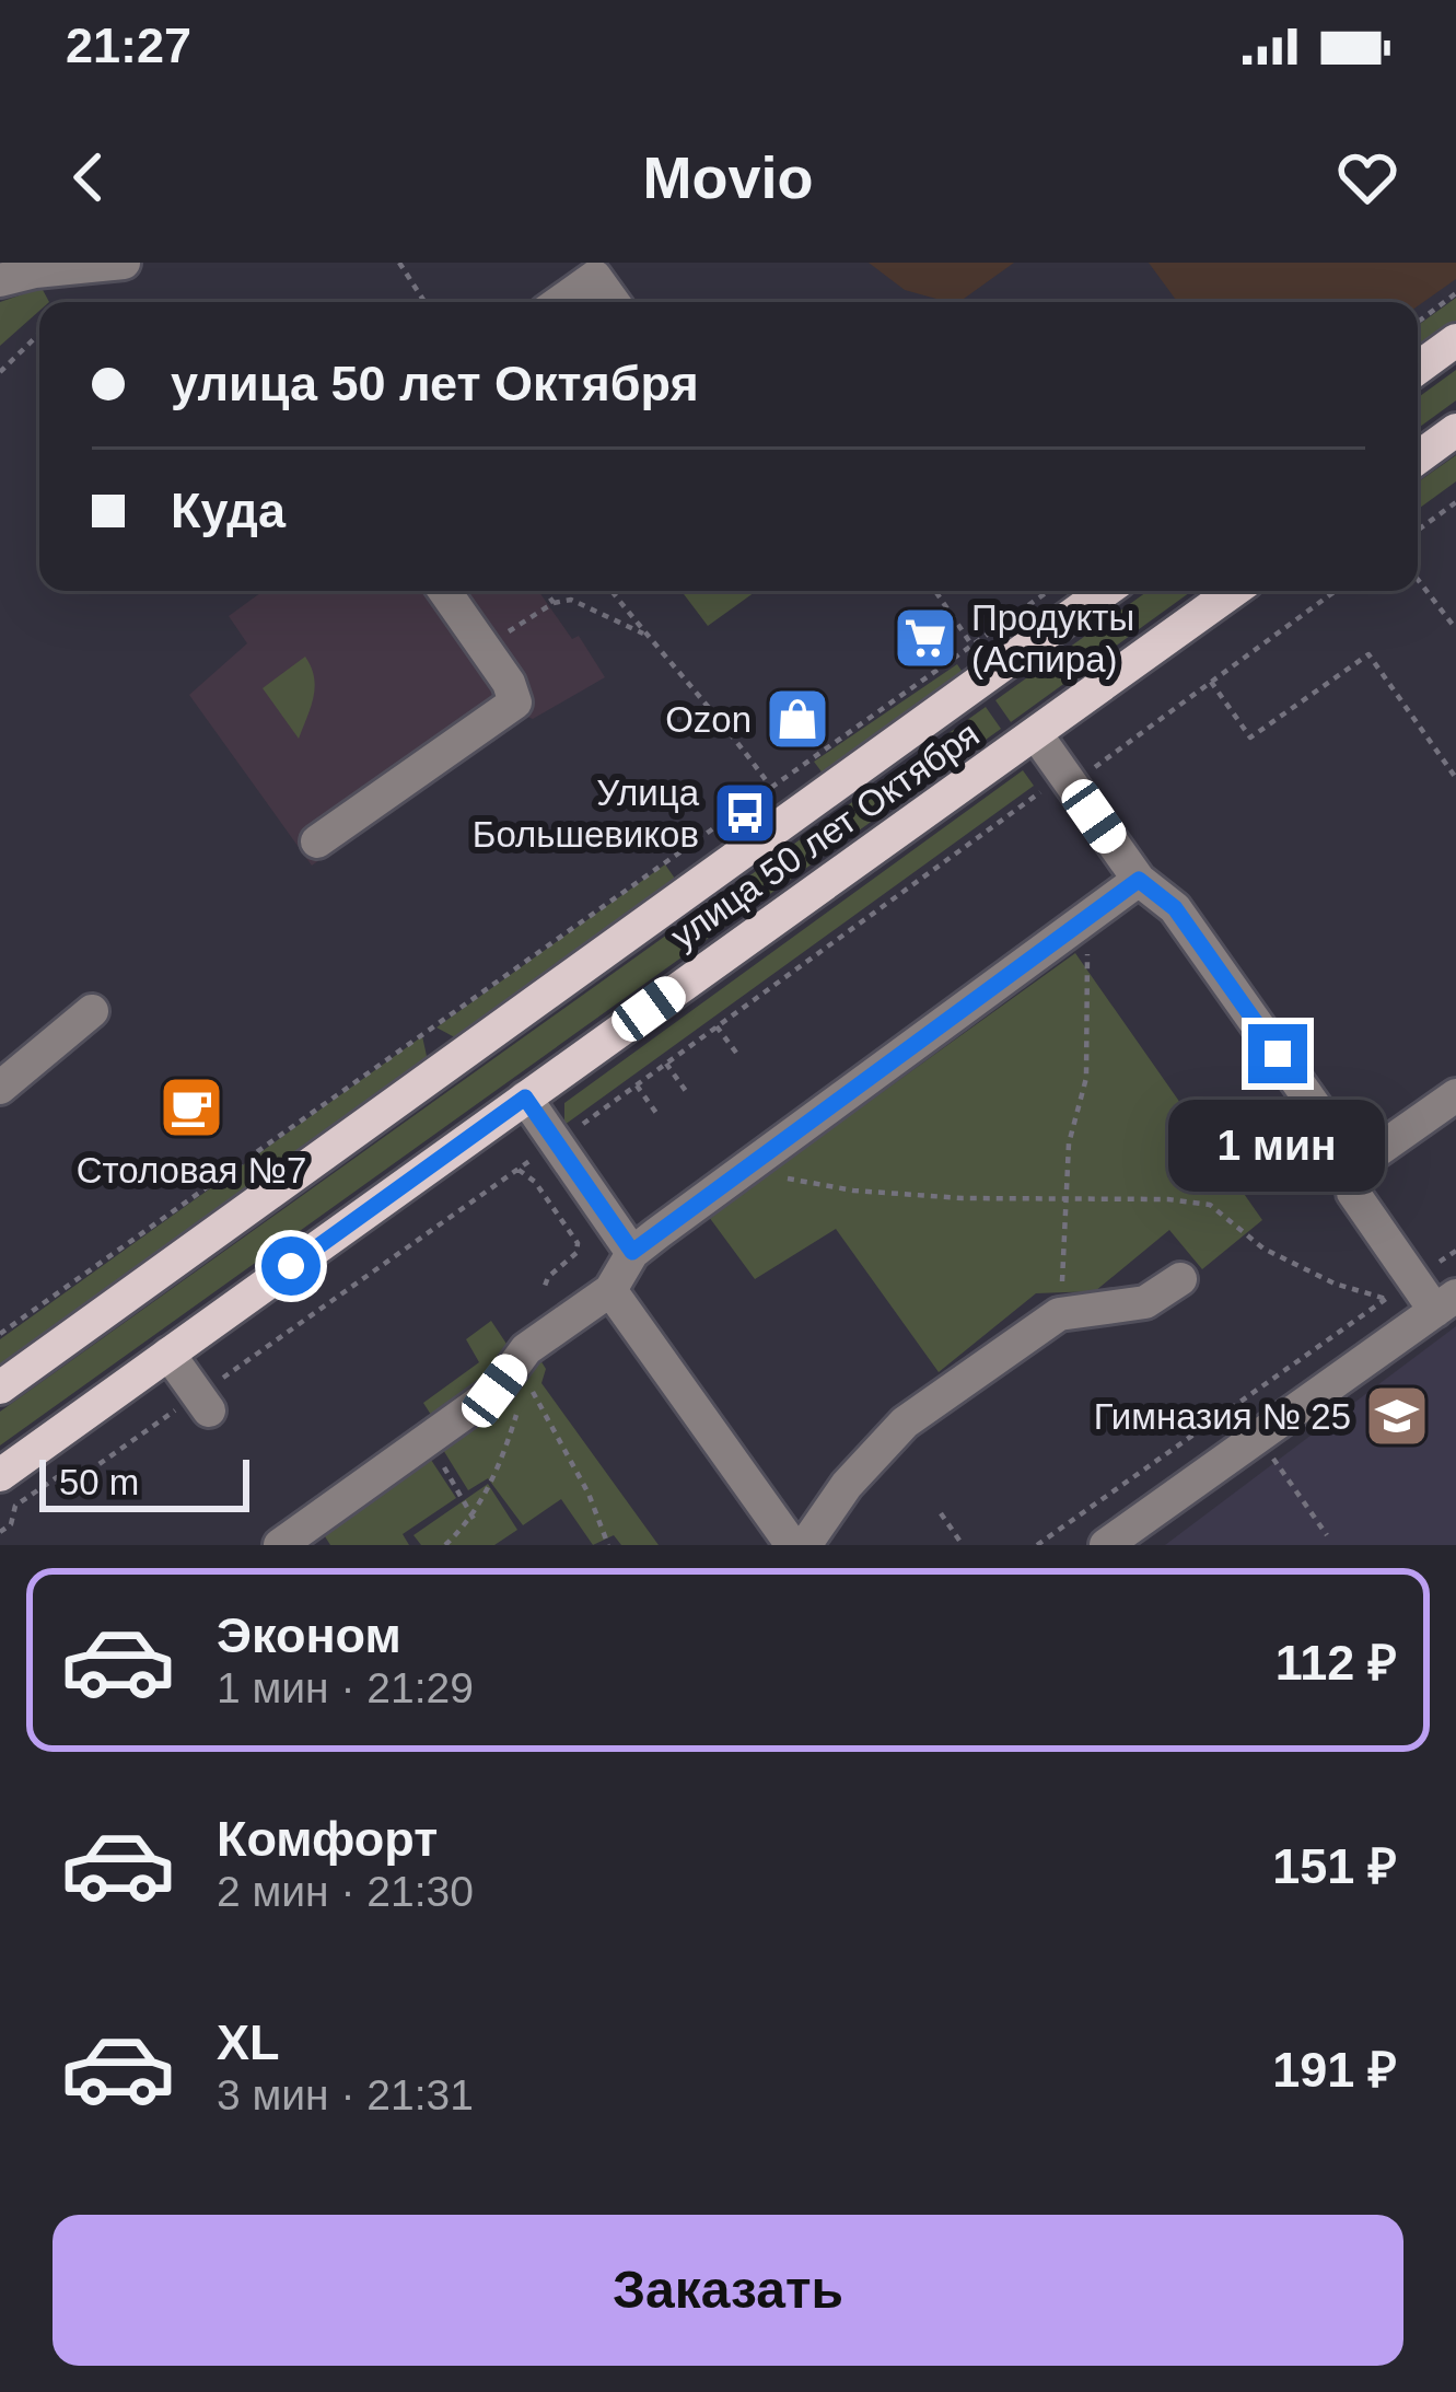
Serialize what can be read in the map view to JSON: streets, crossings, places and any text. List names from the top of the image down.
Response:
{
  "streets": {
    "main road": ["улица 50 лет Октября"]
  },
  "places": {
    "supermarket": ["Продукты (Аспира)"],
    "shop": ["Ozon"],
    "bus stop": ["Улица Большевиков"],
    "cafe": ["Столовая №7"],
    "school or university": ["Гимназия № 25"]
  },
  "scale_bar": "50 m",
  "page": {
    "status": "21:27",
    "header": "Movio",
    "banner": ["улица 50 лет Октября", "Куда"],
    "bubble": "1 мин",
    "scale": "50 m",
    "list": [
      {
        "name": "Эконом",
        "note": "1 мин · 21:29",
        "value": "112 ₽"
      },
      {
        "name": "Комфорт",
        "note": "2 мин · 21:30",
        "value": "151 ₽"
      },
      {
        "name": "XL",
        "note": "3 мин · 21:31",
        "value": "191 ₽"
      }
    ],
    "buttons": "Заказать"
  }
}
